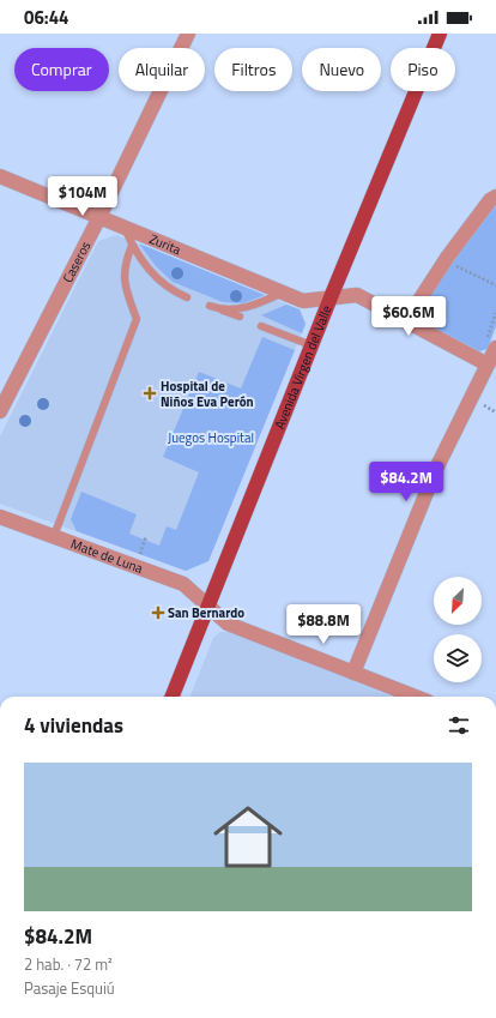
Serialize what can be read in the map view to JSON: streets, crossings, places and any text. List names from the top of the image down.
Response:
{
  "streets": {
    "main road": ["Avenida Virgen del Valle"],
    "street": ["Zurita", "Caseros", "Mate de Luna"]
  },
  "crossings": [
    ["Zurita", "Caseros"],
    ["Zurita", "Avenida Virgen del Valle"],
    ["Avenida Virgen del Valle", "Mate de Luna"]
  ],
  "parks": ["Juegos Hospital"],
  "places": {
    "health": ["Hospital de Niños Eva Perón", "San Bernardo"]
  },
  "north": "bottom left",
  "page": {
    "status": "06:44",
    "chip": [
      "Comprar",
      "Alquilar",
      "Filtros",
      "Nuevo",
      "Piso"
    ],
    "price": [
      "$104M",
      "$60.6M",
      "$84.2M",
      "$88.8M"
    ],
    "heading": "4 viviendas",
    "list": [
      {
        "name": "$84.2M",
        "note": "2 hab. · 72 m² · Pasaje Esquiú"
      }
    ]
  }
}
